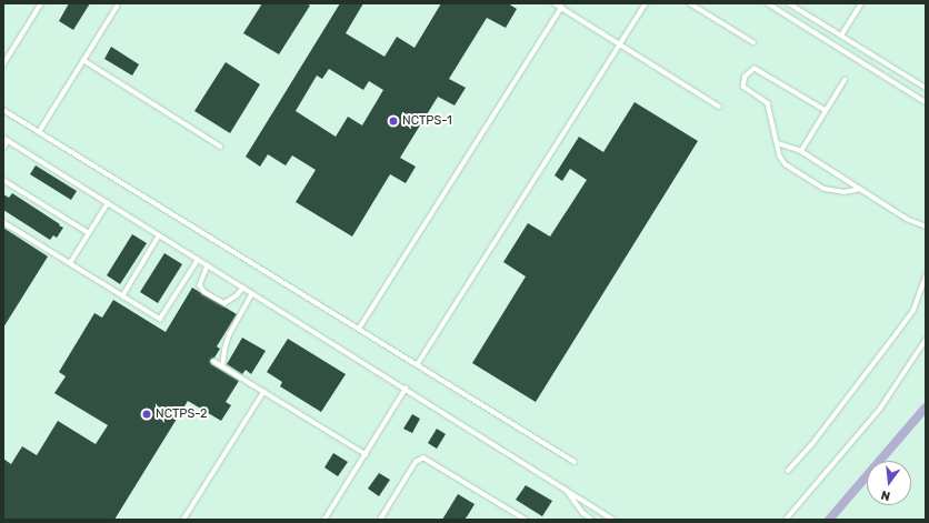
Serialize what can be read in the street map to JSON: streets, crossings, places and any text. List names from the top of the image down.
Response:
{
  "places": ["NCTPS-1", "NCTPS-2"],
  "north": "bottom"
}
